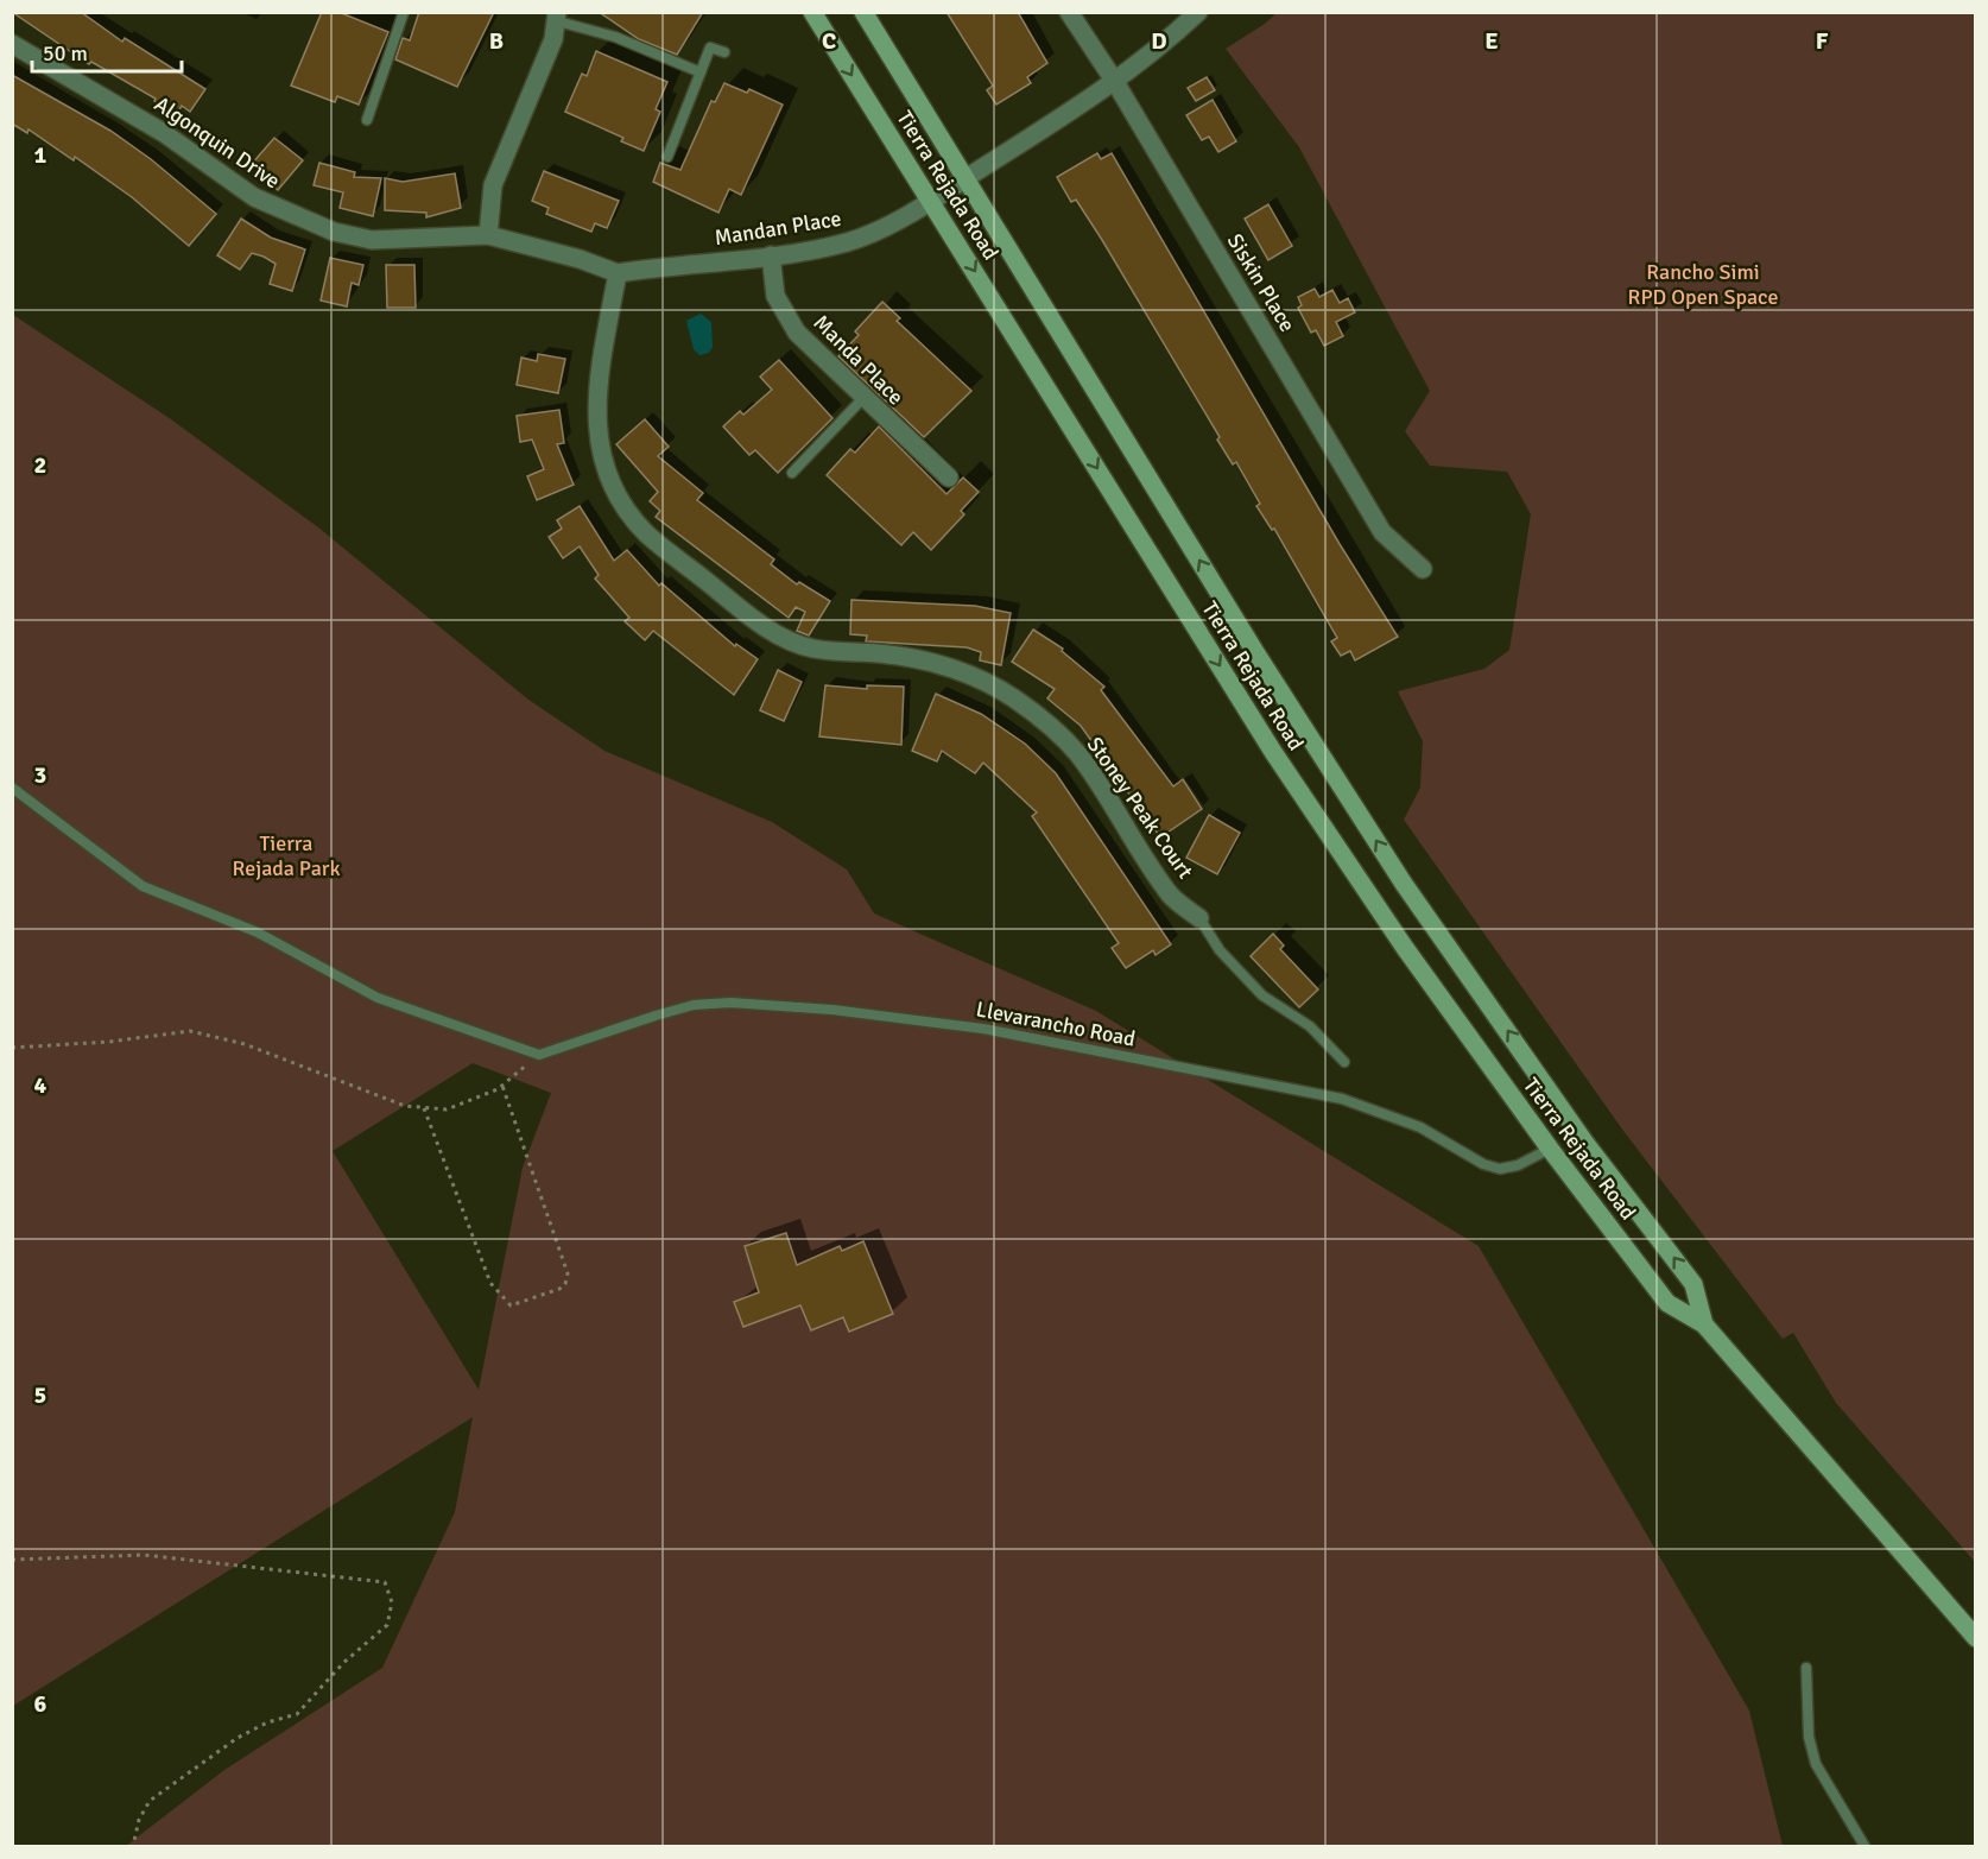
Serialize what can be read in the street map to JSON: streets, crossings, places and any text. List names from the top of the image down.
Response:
{
  "streets": {
    "main road": ["Tierra Rejada Road"],
    "street": [
      "Algonquin Drive",
      "Mandan Place",
      "Siskin Place",
      "Manda Place",
      "Stoney Peak Court"
    ],
    "lane": ["Llevarancho Road"]
  },
  "crossings": [
    ["Algonquin Drive", "Mandan Place"],
    ["Algonquin Drive", "Stoney Peak Court"],
    ["Tierra Rejada Road", "Mandan Place"],
    ["Tierra Rejada Road", "Llevarancho Road"],
    ["Mandan Place", "Siskin Place"],
    ["Mandan Place", "Manda Place"],
    ["Mandan Place", "Stoney Peak Court"]
  ],
  "parks": ["Rancho Simi RPD Open Space", "Tierra Rejada Park"],
  "scale_bar": "50 m",
  "grid": {
    "columns": [
      "B",
      "C",
      "D",
      "E",
      "F"
    ],
    "rows": [
      "1",
      "2",
      "3",
      "4",
      "5",
      "6"
    ]
  }
}
